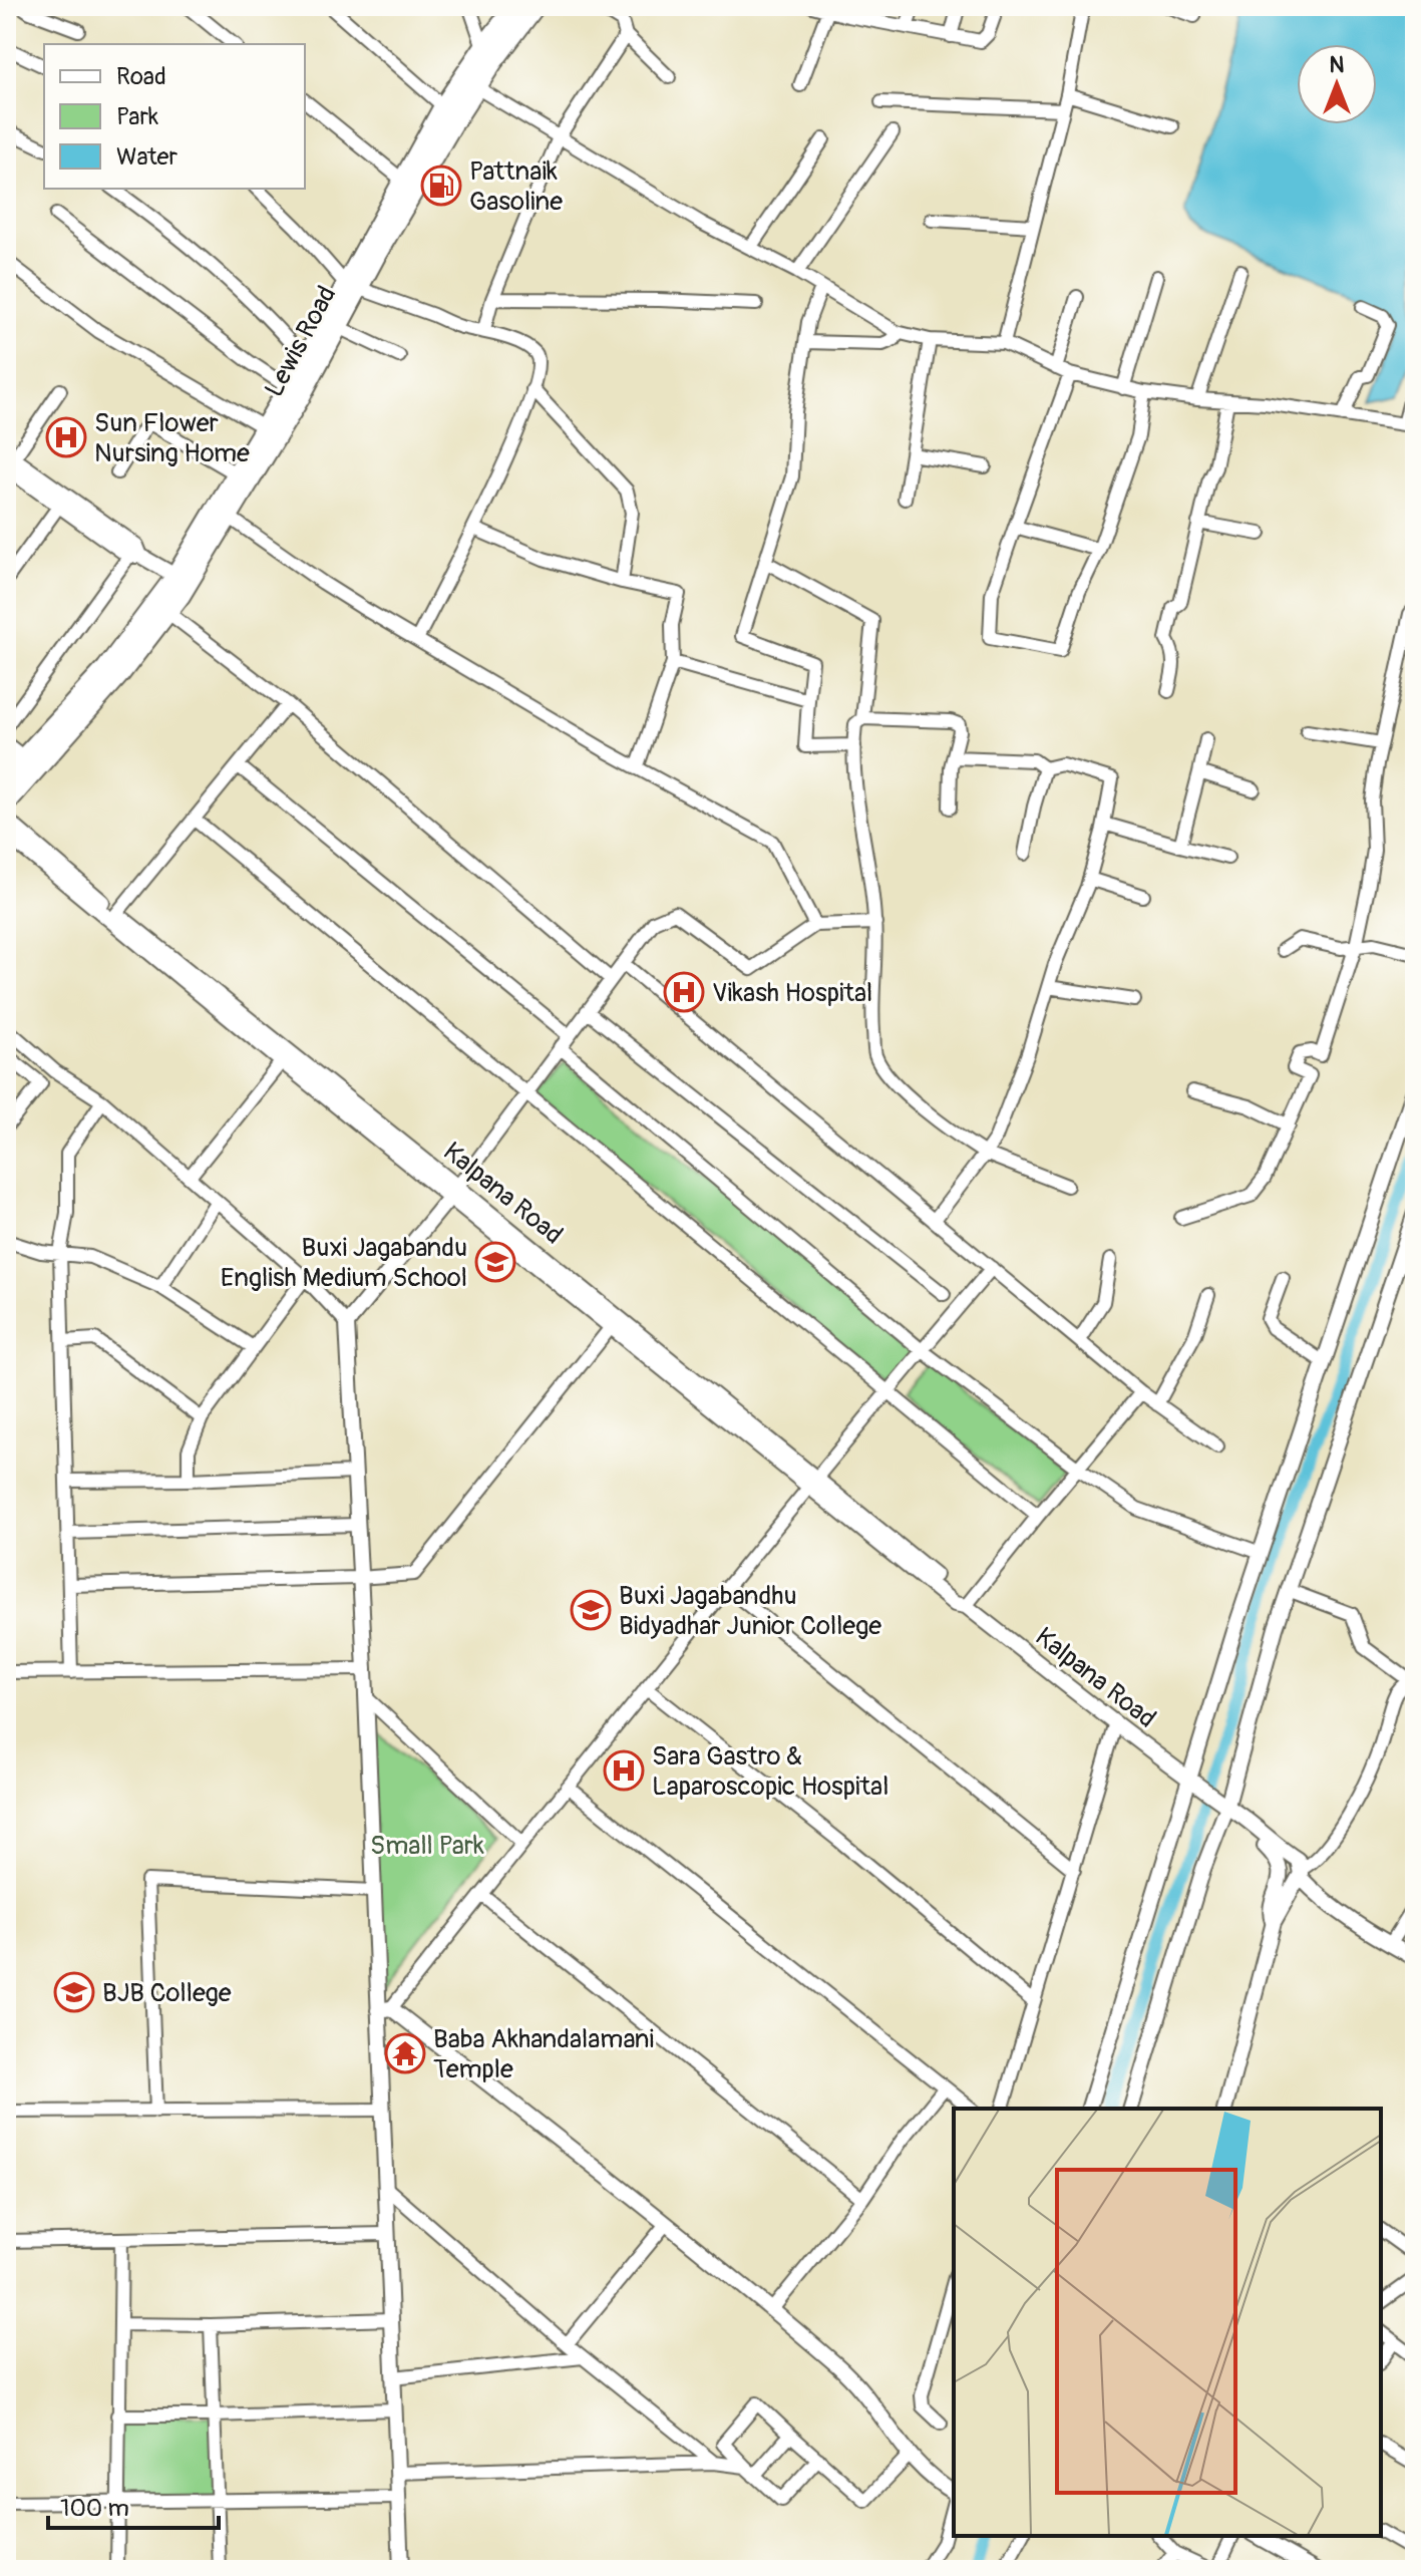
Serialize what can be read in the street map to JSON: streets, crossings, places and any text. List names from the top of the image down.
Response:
{
  "streets": {
    "main road": ["Lewis Road"],
    "street": ["Kalpana Road"]
  },
  "parks": ["Small Park"],
  "places": {
    "fuel station": ["Pattnaik Gasoline"],
    "hospital": ["Sun Flower Nursing Home", "Vikash Hospital", "Sara Gastro & Laparoscopic Hospital"],
    "school or university": ["Buxi Jagabandu English Medium School", "Buxi Jagabandhu Bidyadhar Junior College", "BJB College"],
    "temple": ["Baba Akhandalamani Temple"]
  },
  "legend": ["Road", "Park", "Water"],
  "scale_bar": "100 m",
  "north": "top"
}
